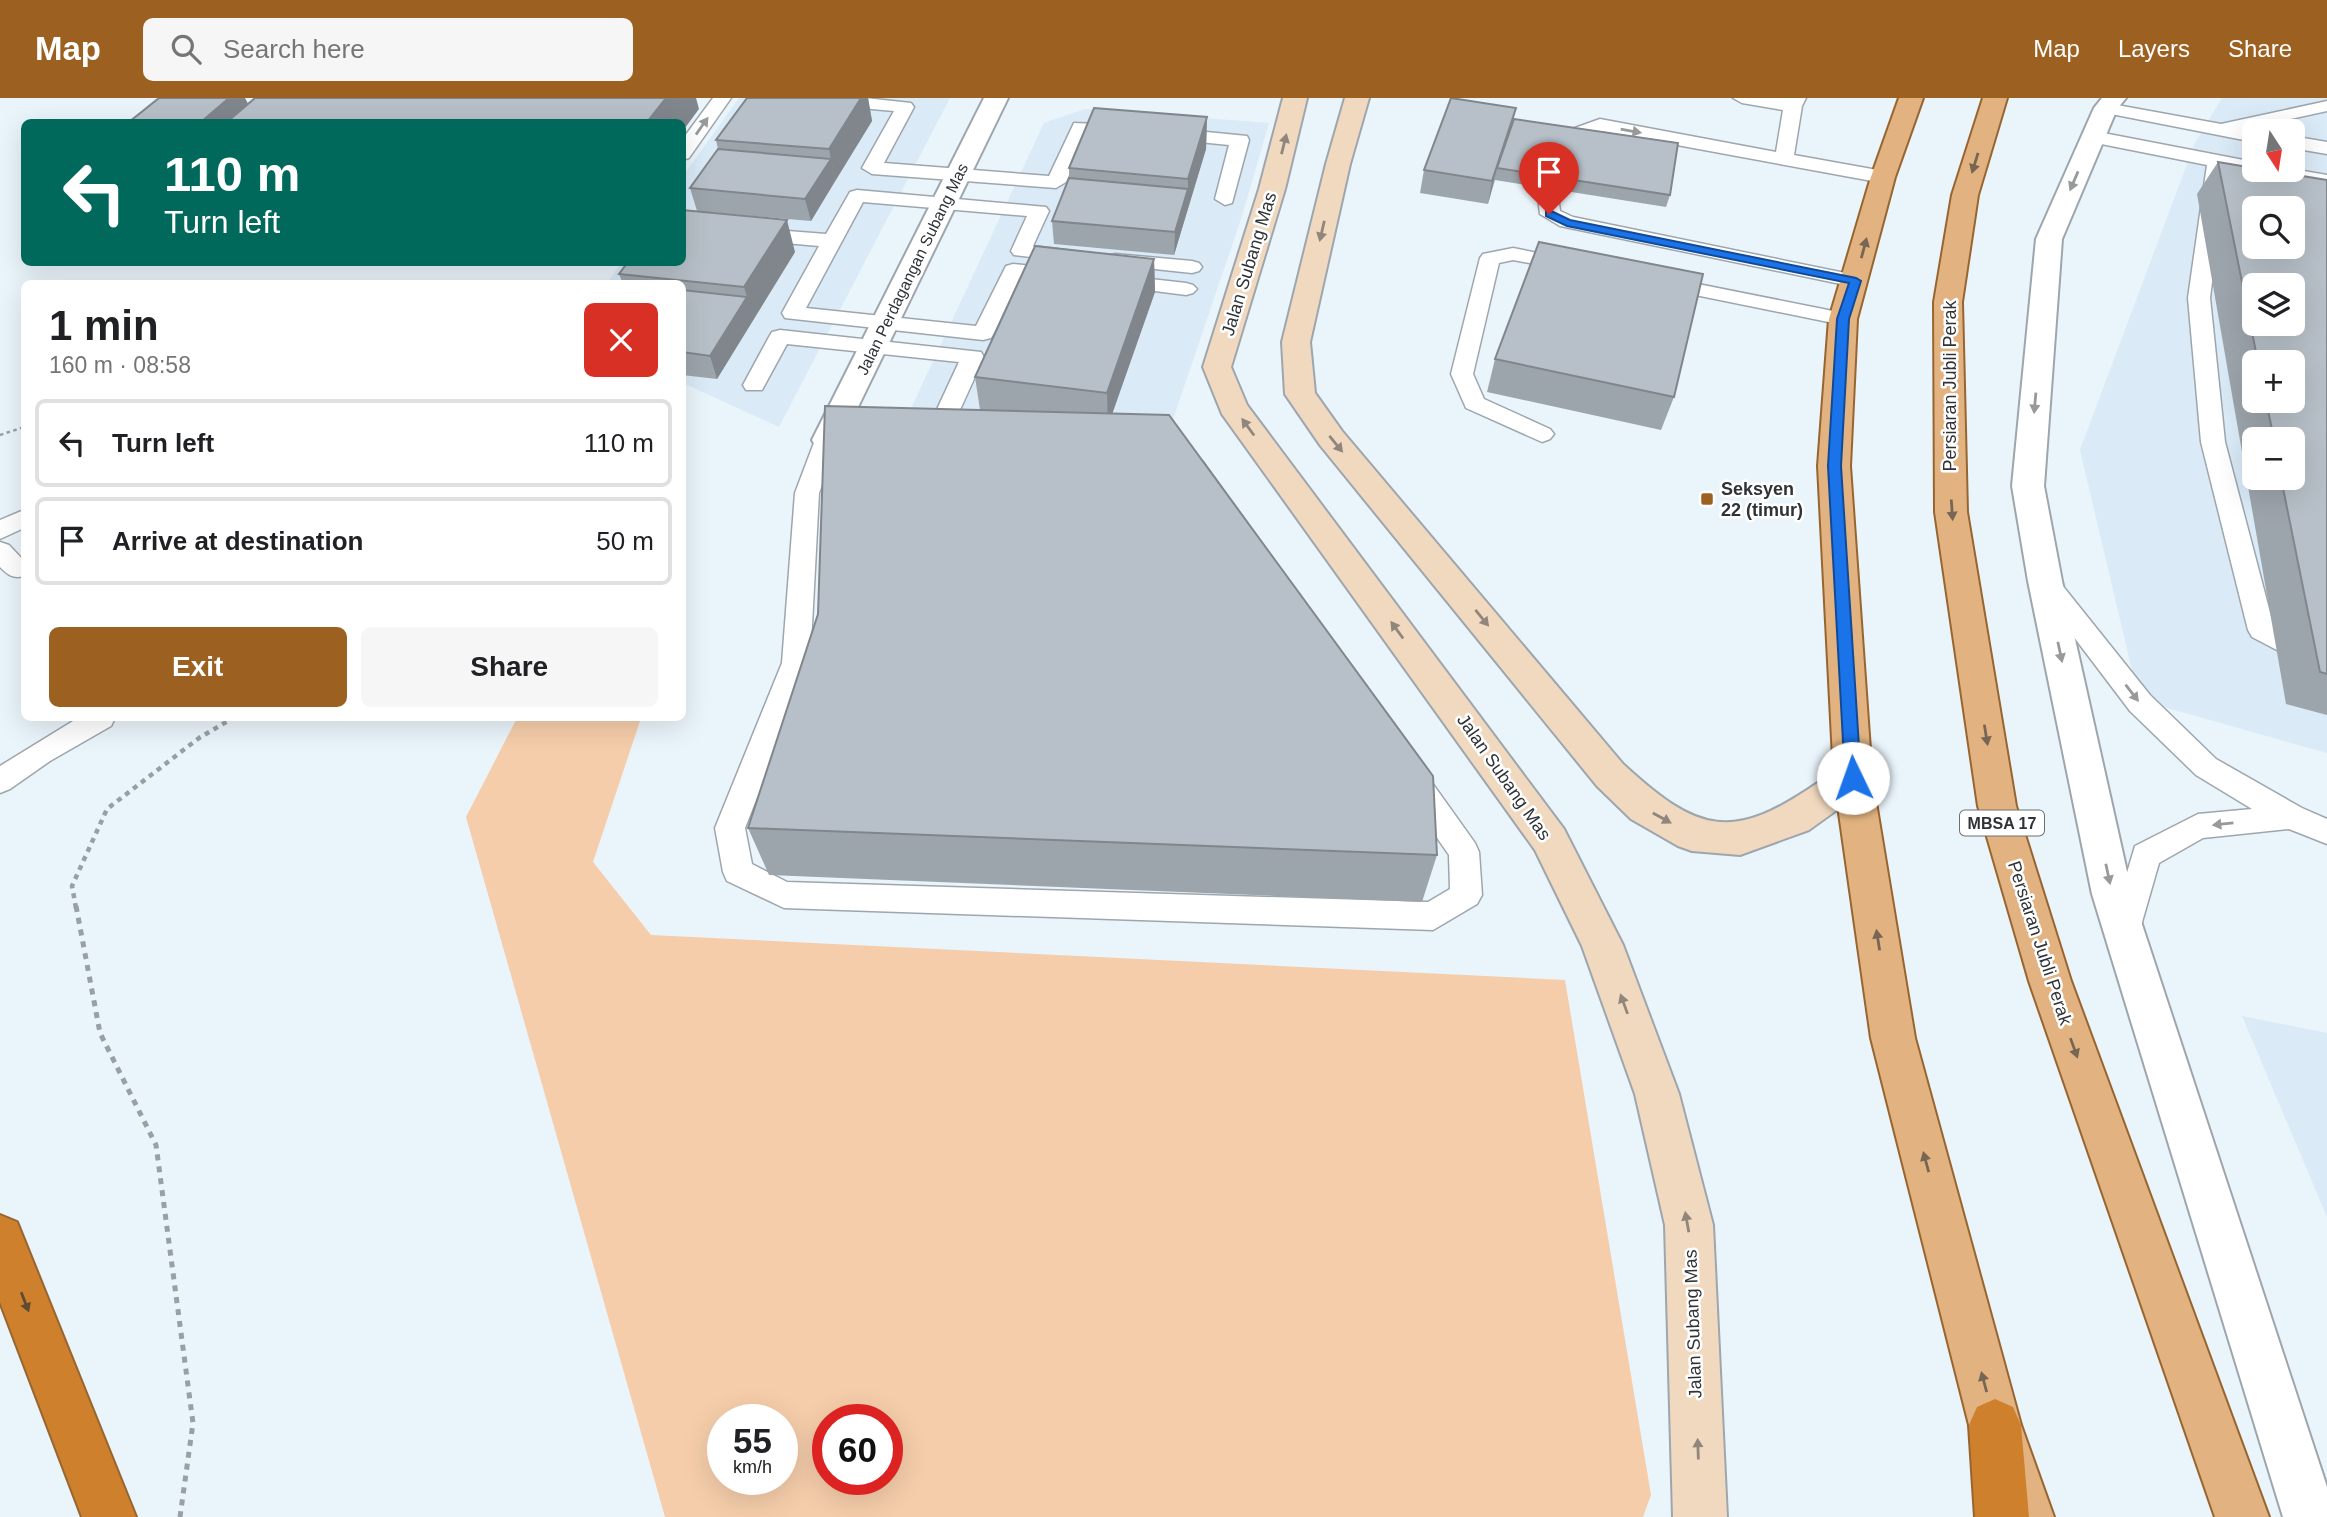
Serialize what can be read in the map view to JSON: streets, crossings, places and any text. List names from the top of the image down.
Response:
{
  "streets": {
    "main road": ["Persiaran Jubli Perak", "MBSA 17"],
    "street": ["Jalan Subang Mas", "Jalan Perdagangan Subang Mas"]
  },
  "places": {
    "transit": ["Seksyen 22 (timur)"]
  },
  "north": "bottom",
  "page": {
    "header": "Map",
    "search": "Search here",
    "nav": ["Map", "Layers", "Share"],
    "map_buttons": ["+", "−"],
    "turn": ["110 m", "Turn left"],
    "heading": ["1 min", "160 m · 08:58"],
    "list": [
      {
        "name": "Turn left",
        "value": "110 m"
      },
      {
        "name": "Arrive at destination",
        "value": "50 m"
      }
    ],
    "buttons": ["Exit", "Share"],
    "speed": "55 km/h",
    "limit": "60"
  }
}
